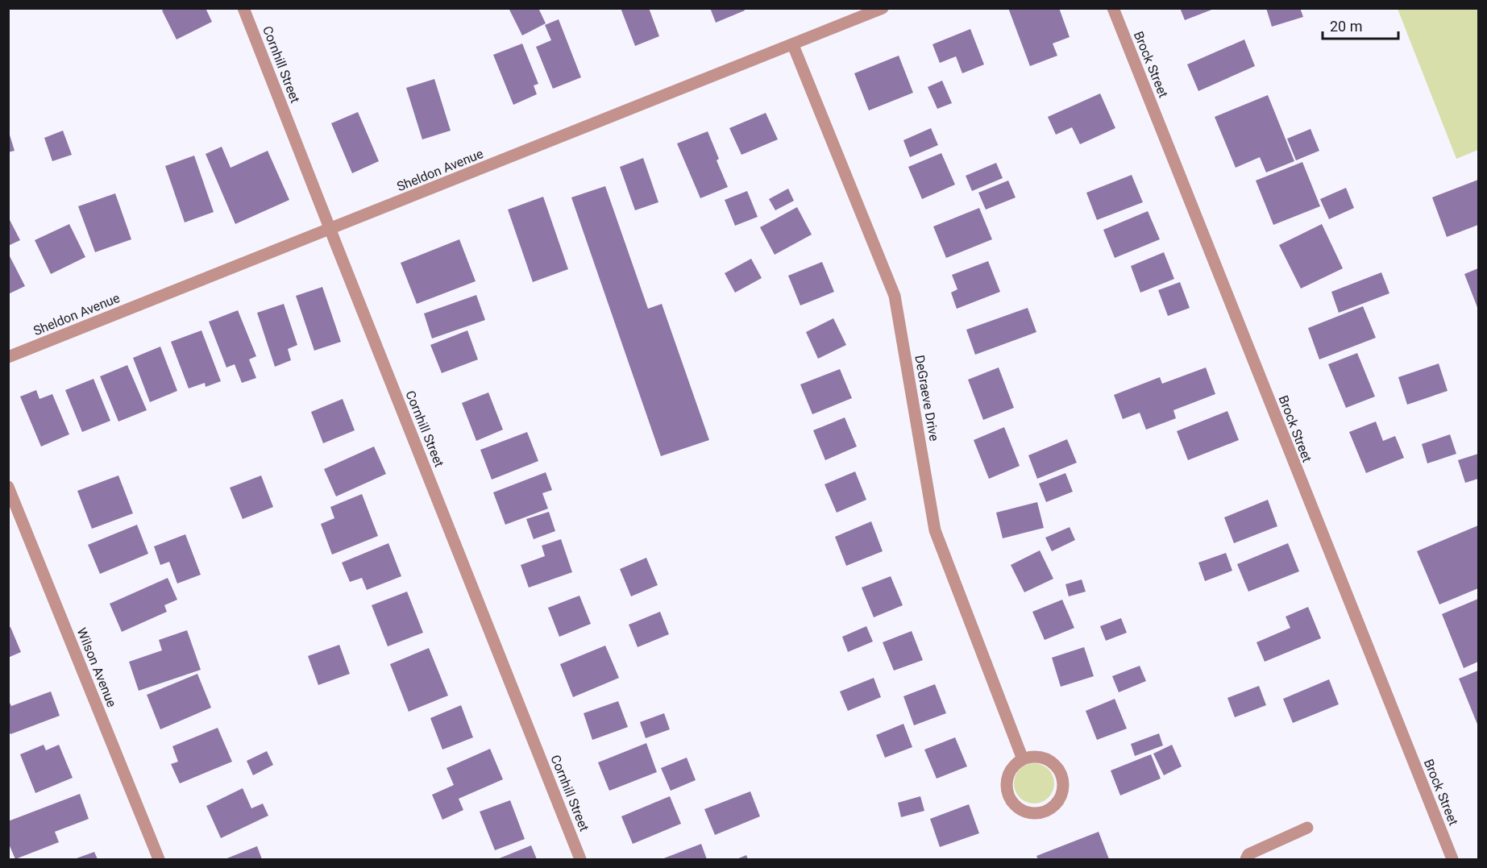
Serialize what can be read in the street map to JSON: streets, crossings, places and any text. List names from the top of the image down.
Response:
{
  "streets": {
    "street": [
      "Cornhill Street",
      "Brock Street",
      "Sheldon Avenue",
      "DeGraeve Drive",
      "Wilson Avenue"
    ]
  },
  "crossings": [
    ["Cornhill Street", "Sheldon Avenue"],
    ["Sheldon Avenue", "DeGraeve Drive"]
  ],
  "scale_bar": "20 m"
}
